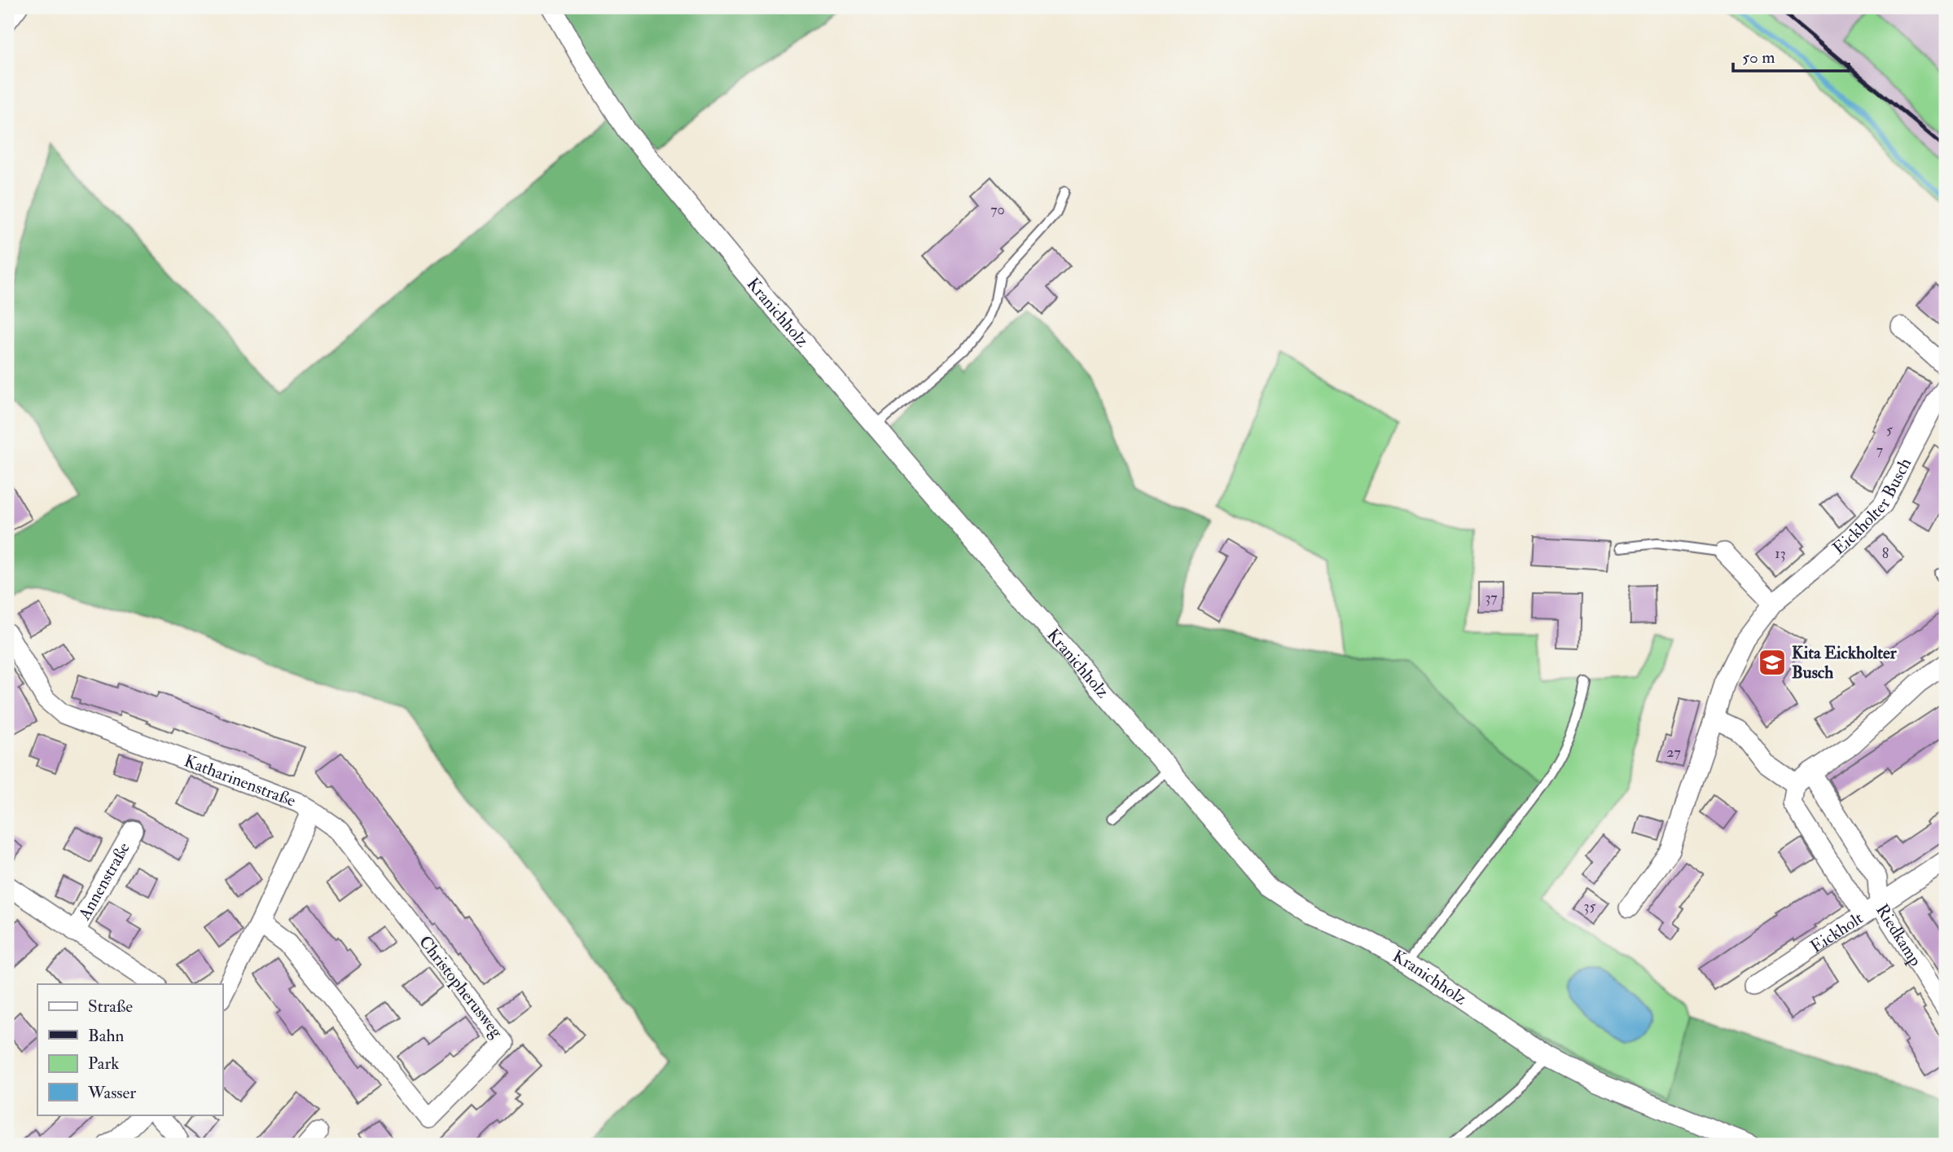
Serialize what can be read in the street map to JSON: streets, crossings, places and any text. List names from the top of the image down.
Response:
{
  "streets": {
    "street": [
      "Kranichholz",
      "Eickholter Busch",
      "Katharinenstraße",
      "Annenstraße",
      "Eickholt",
      "Riedkamp",
      "Christopherusweg"
    ]
  },
  "crossings": [
    ["Katharinenstraße", "Christopherusweg"],
    ["Eickholt", "Riedkamp"]
  ],
  "places": {
    "school or university": ["Kita Eickholter Busch"]
  },
  "house_numbers": [
    "70",
    "5",
    "7",
    "13",
    "8",
    "37",
    "27",
    "35"
  ],
  "legend": [
    "Straße",
    "Bahn",
    "Park",
    "Wasser"
  ],
  "scale_bar": "50 m"
}
